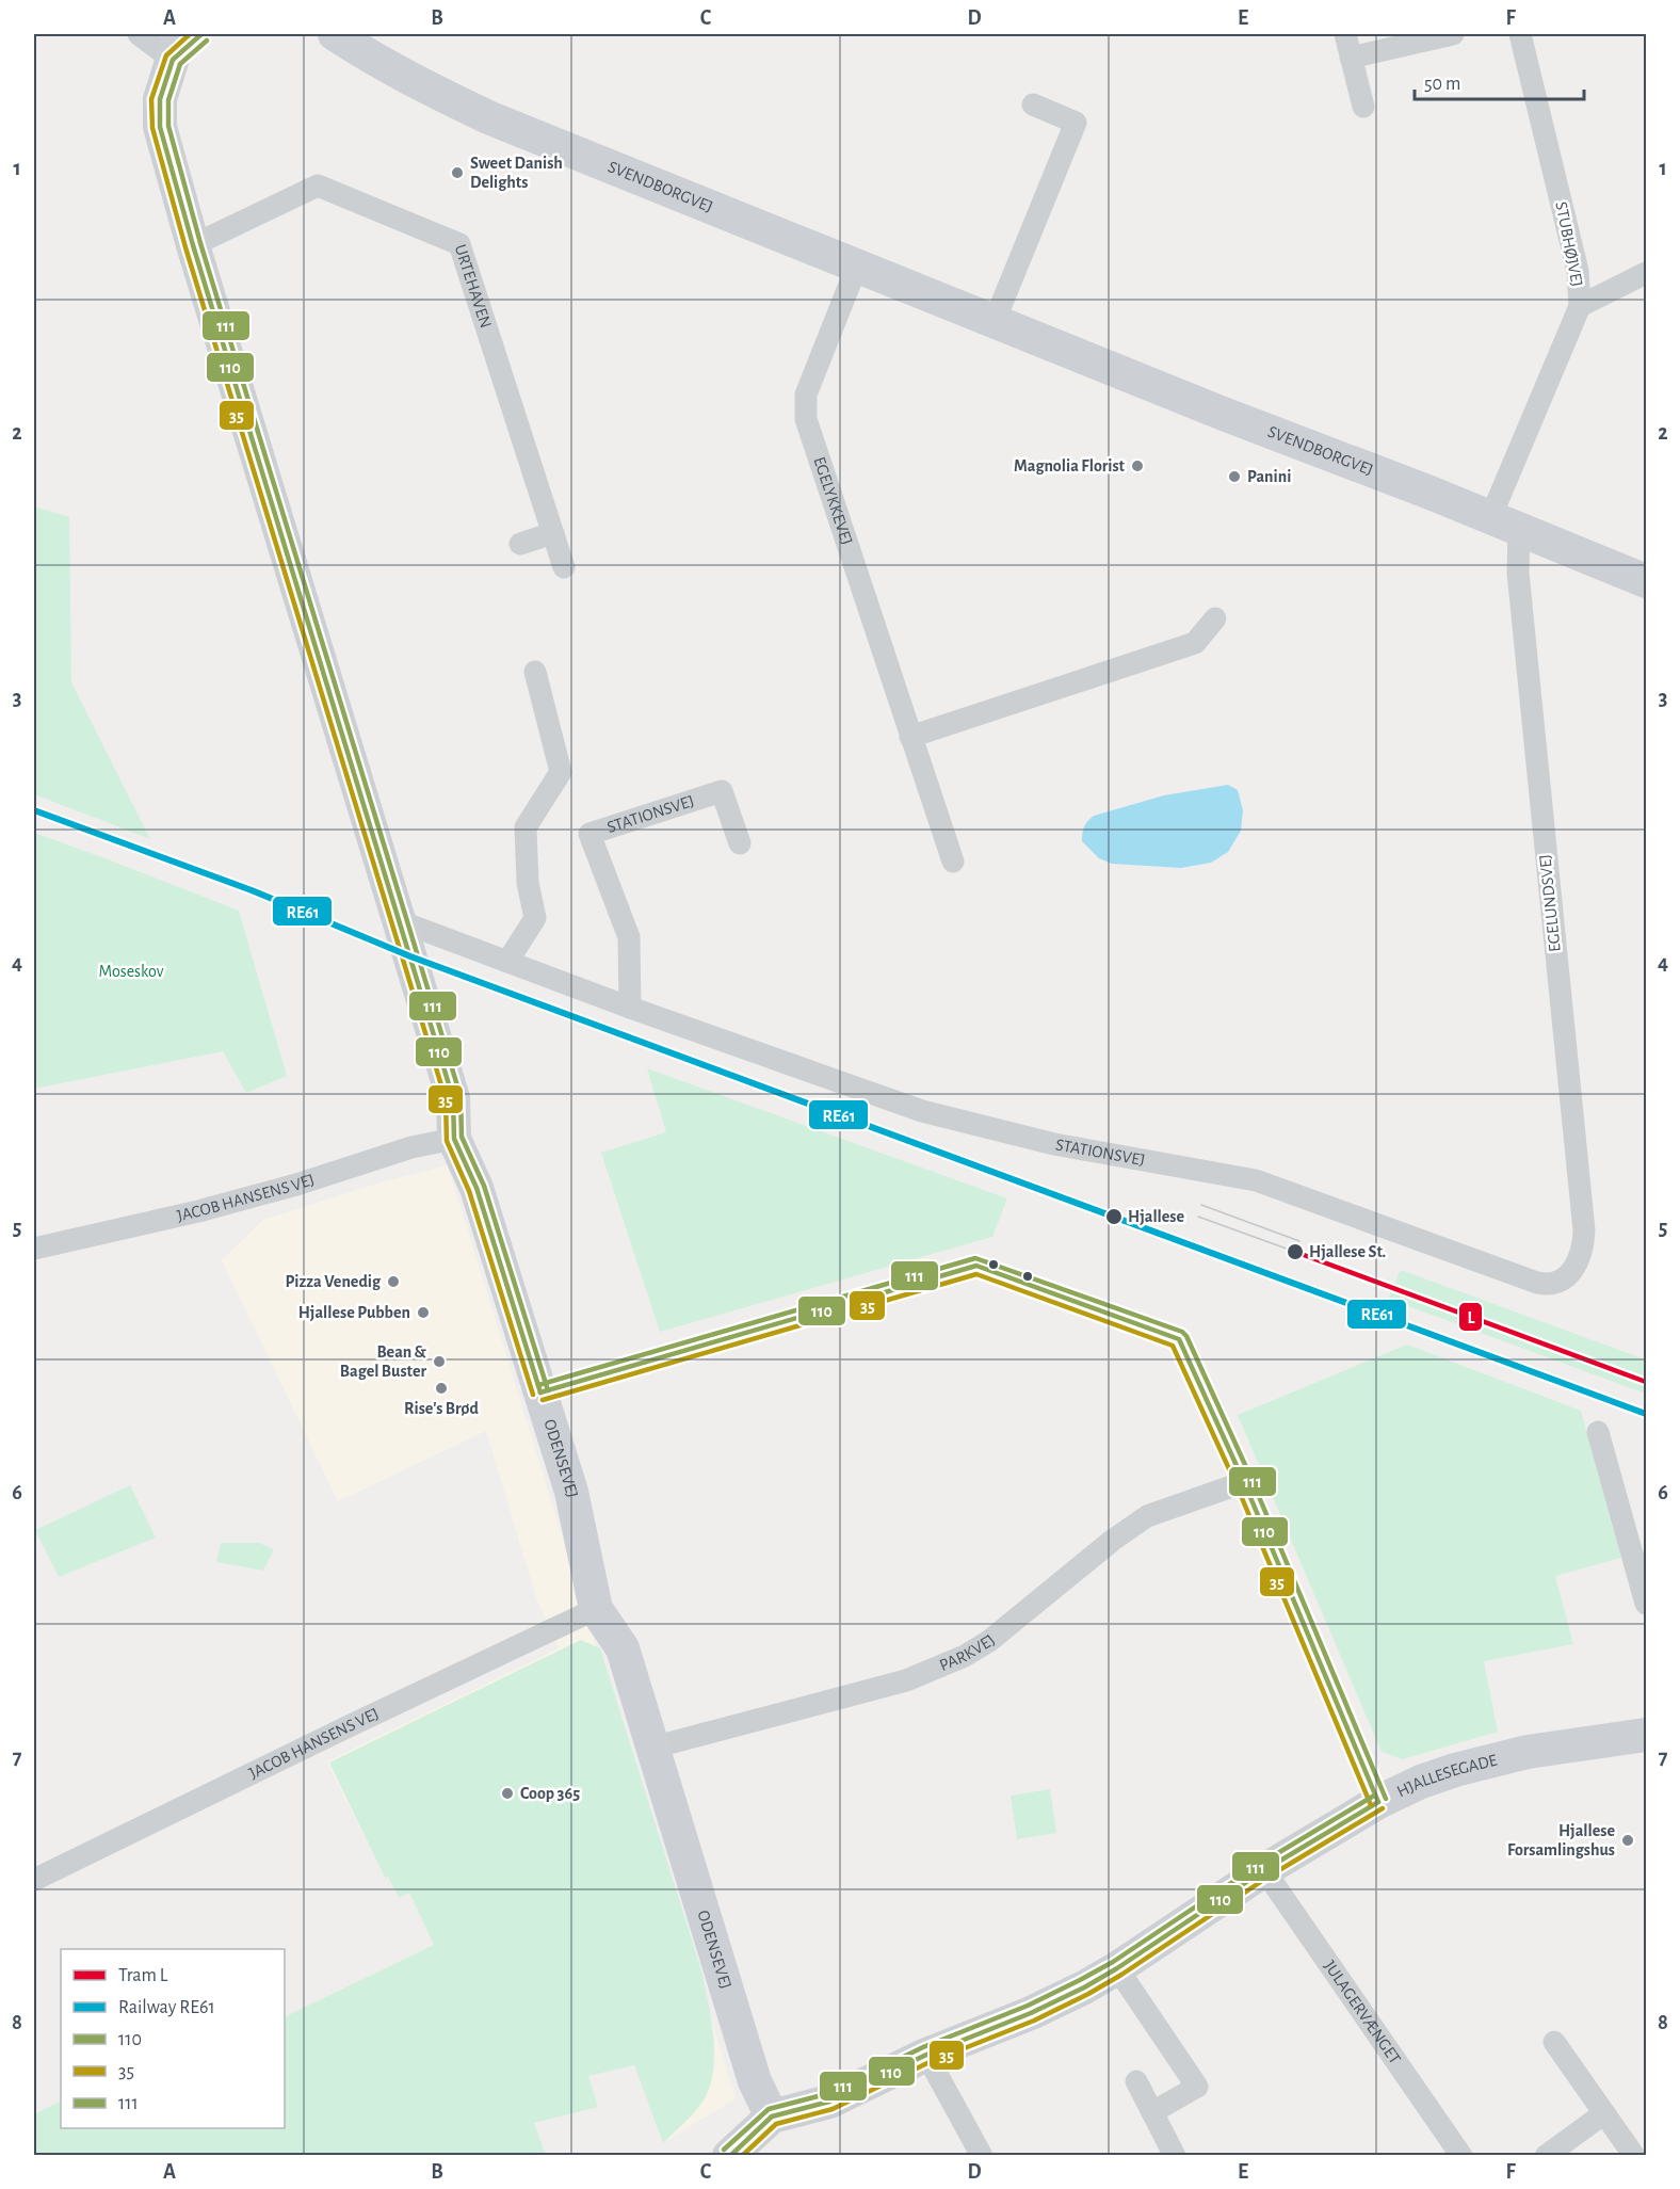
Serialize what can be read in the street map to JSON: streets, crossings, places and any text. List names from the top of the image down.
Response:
{
  "streets": {
    "street": [
      "SVENDBORGVEJ",
      "STUBHØJVEJ",
      "URTEHAVEN",
      "EGELYKKEVEJ",
      "STATIONSVEJ",
      "EGELUNDSVEJ",
      "JACOB HANSENS VEJ",
      "ODENSEVEJ",
      "PARKVEJ",
      "HJALLESEGADE",
      "JULAGERVÆNGET"
    ]
  },
  "crossings": [
    ["SVENDBORGVEJ", "STUBHØJVEJ"],
    ["SVENDBORGVEJ", "EGELYKKEVEJ"],
    ["SVENDBORGVEJ", "EGELUNDSVEJ"],
    ["STUBHØJVEJ", "EGELUNDSVEJ"],
    ["URTEHAVEN", "ODENSEVEJ"],
    ["STATIONSVEJ", "EGELUNDSVEJ"],
    ["STATIONSVEJ", "ODENSEVEJ"],
    ["JACOB HANSENS VEJ", "ODENSEVEJ"],
    ["ODENSEVEJ", "PARKVEJ"],
    ["ODENSEVEJ", "HJALLESEGADE"],
    ["HJALLESEGADE", "JULAGERVÆNGET"]
  ],
  "parks": ["Moseskov"],
  "places": [
    "Sweet Danish Delights",
    "Magnolia Florist",
    "Panini",
    "Hjallese",
    "Hjallese St.",
    "Pizza Venedig",
    "Hjallese Pubben",
    "Bean & Bagel Buster",
    "Rise's Brød",
    "Coop 365",
    "Hjallese Forsamlingshus"
  ],
  "lines": [
    "transit line 110",
    "transit line 35",
    "transit line 111",
    "rail line RE61",
    "tram line L"
  ],
  "legend": [
    "Tram L",
    "Railway RE61",
    "110",
    "35",
    "111"
  ],
  "scale_bar": "50 m",
  "grid": {
    "columns": [
      "A",
      "B",
      "C",
      "D",
      "E",
      "F"
    ],
    "rows": [
      "1",
      "2",
      "3",
      "4",
      "5",
      "6",
      "7",
      "8"
    ]
  }
}
